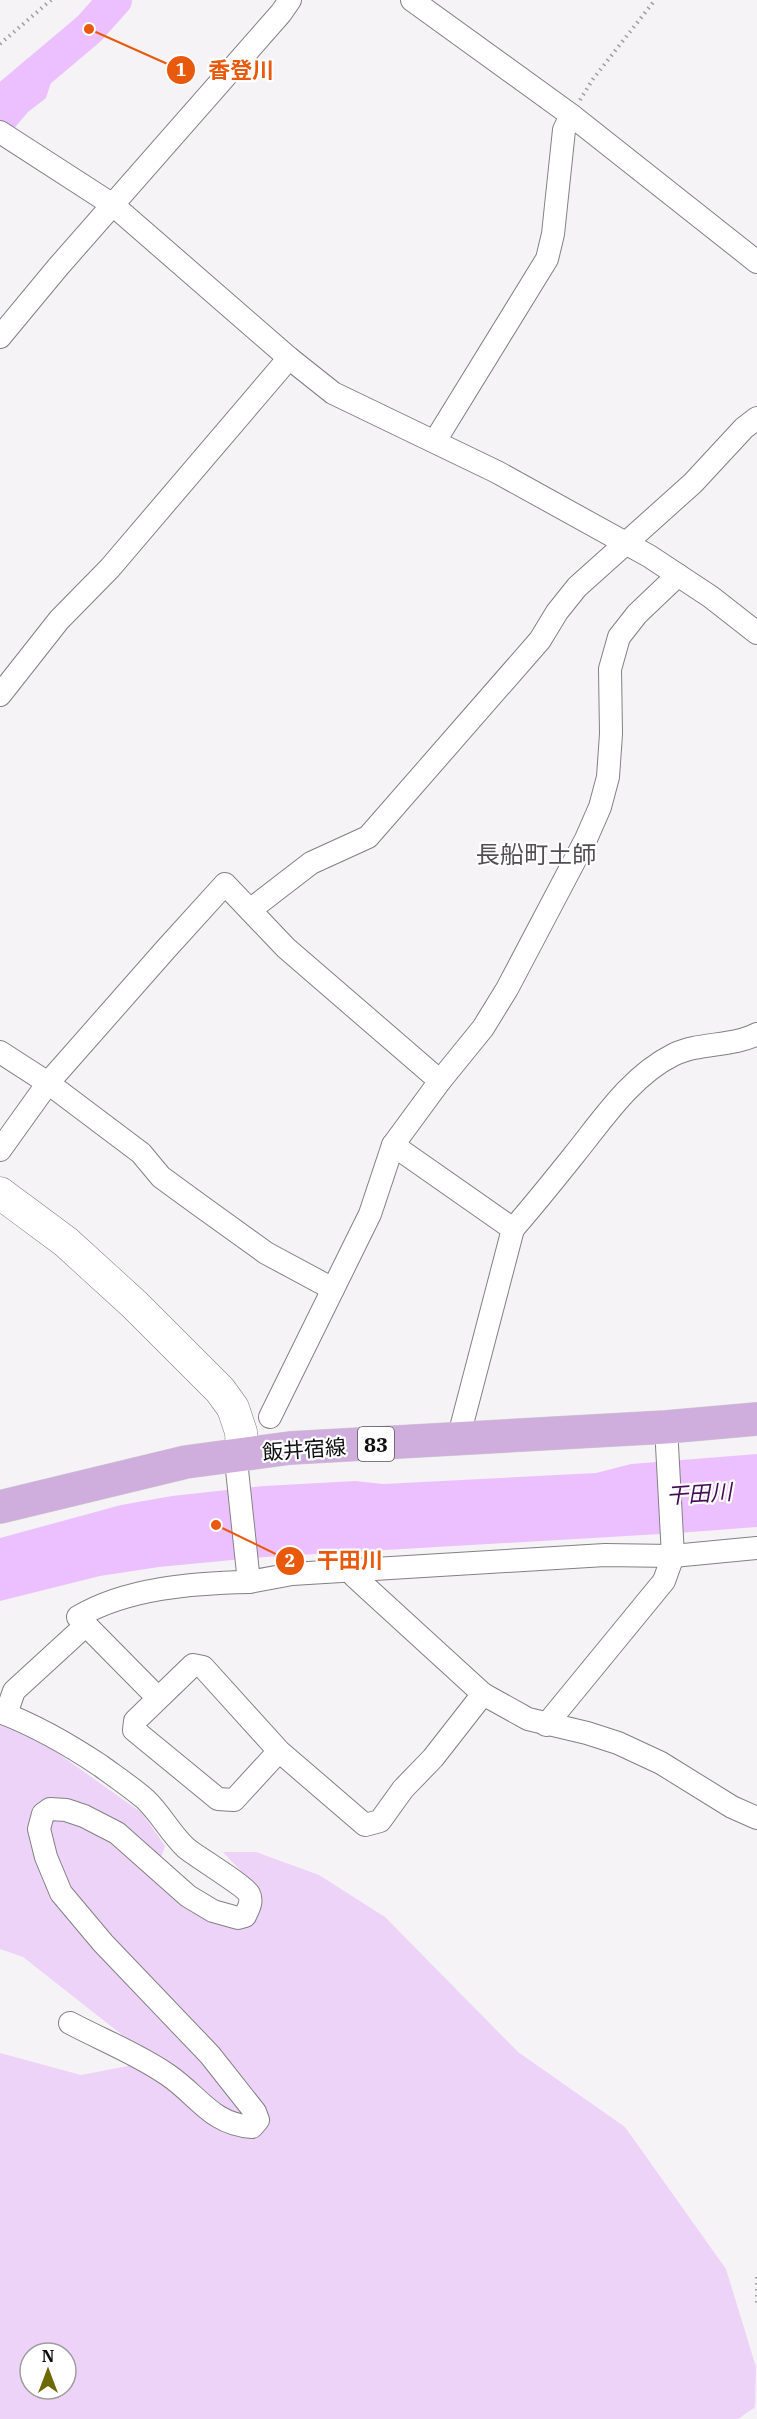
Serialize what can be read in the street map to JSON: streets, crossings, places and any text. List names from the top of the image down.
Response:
{
  "streets": {
    "main road": ["83", "飯井宿線"]
  },
  "districts": ["長船町土師"],
  "water": ["干田川"],
  "places": ["香登川", "干田川"],
  "north": "top"
}
